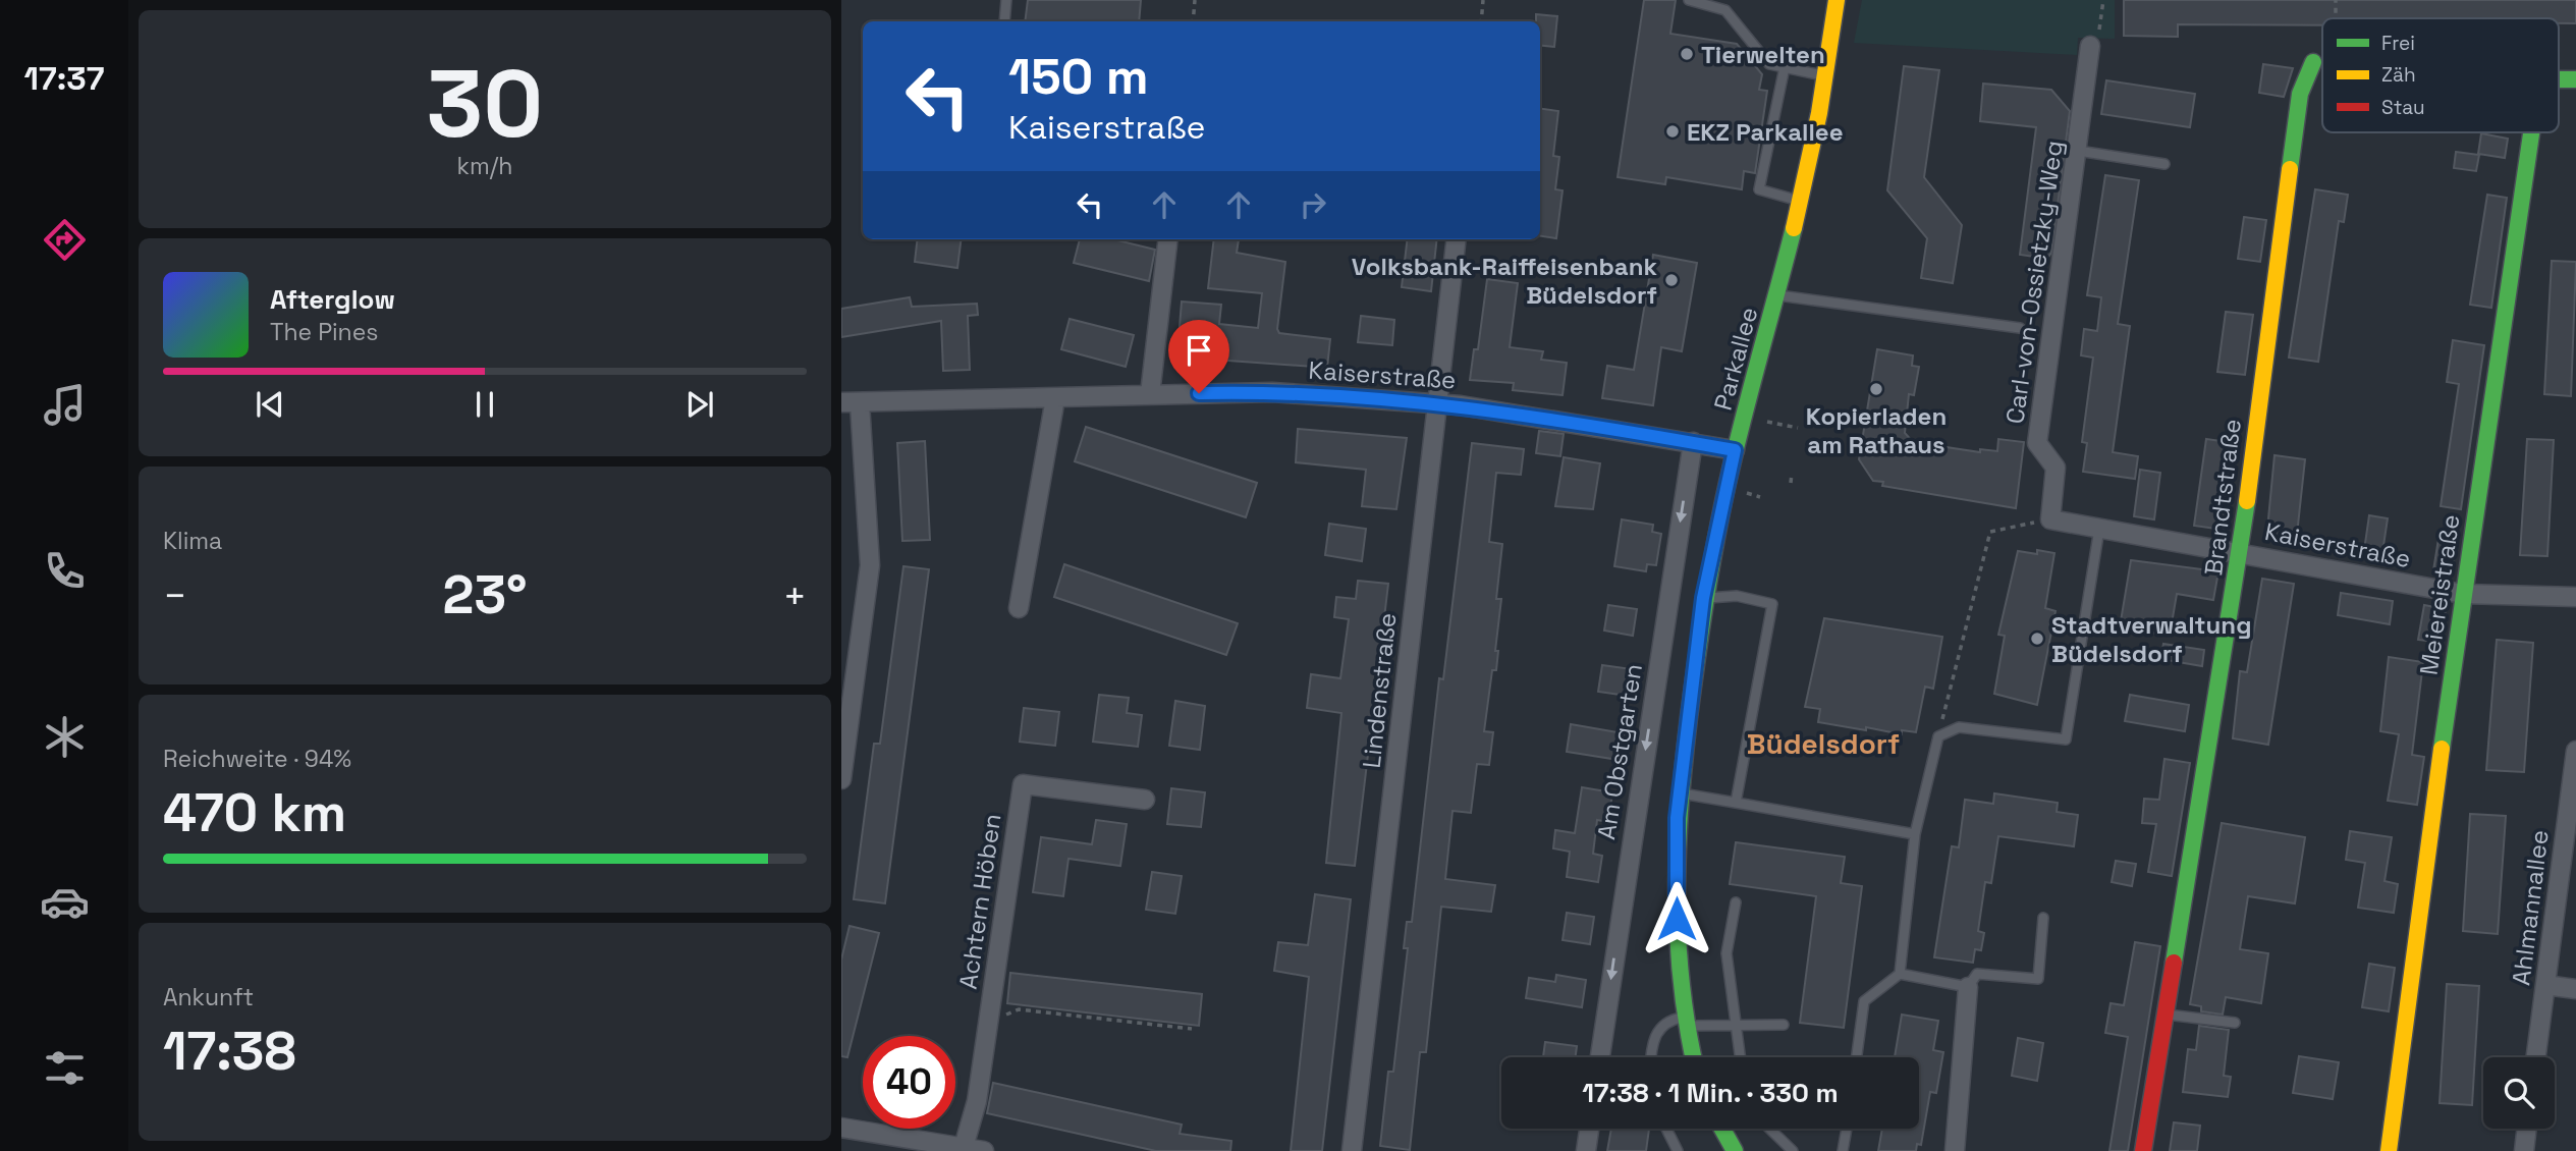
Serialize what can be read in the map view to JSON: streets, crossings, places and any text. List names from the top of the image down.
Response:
{
  "streets": {
    "street": [
      "Carl-von-Ossietzky-Weg",
      "Parkallee",
      "Kaiserstraße",
      "Brandtstraße",
      "Meiereistraße",
      "Lindenstraße",
      "Am Obstgarten",
      "Achtern Höben",
      "Ahlmannallee"
    ]
  },
  "crossings": [
    ["Carl-von-Ossietzky-Weg", "Kaiserstraße"],
    ["Parkallee", "Kaiserstraße"],
    ["Kaiserstraße", "Brandtstraße"],
    ["Kaiserstraße", "Meiereistraße"],
    ["Kaiserstraße", "Lindenstraße"],
    ["Kaiserstraße", "Am Obstgarten"]
  ],
  "one_way": ["Am Obstgarten"],
  "districts": ["Büdelsdorf"],
  "places": [
    "Tierwelten",
    "EKZ Parkallee",
    "Volksbank-Raiffeisenbank Büdelsdorf",
    "Kopierladen am Rathaus",
    "Stadtverwaltung Büdelsdorf"
  ],
  "legend": ["Frei", "Zäh", "Stau"],
  "page": {
    "tabs": "17:37",
    "tile": [
      ["30", "km/h"],
      "Klima",
      ["Reichweite · 94%", "470 km"],
      ["Ankunft", "17:38"]
    ],
    "turn": ["150 m", "Kaiserstraße"],
    "song": ["Afterglow", "The Pines"],
    "heat": ["−", "23°", "+"],
    "limit": "40",
    "trip": "17:38 · 1 Min. · 330 m"
  }
}
